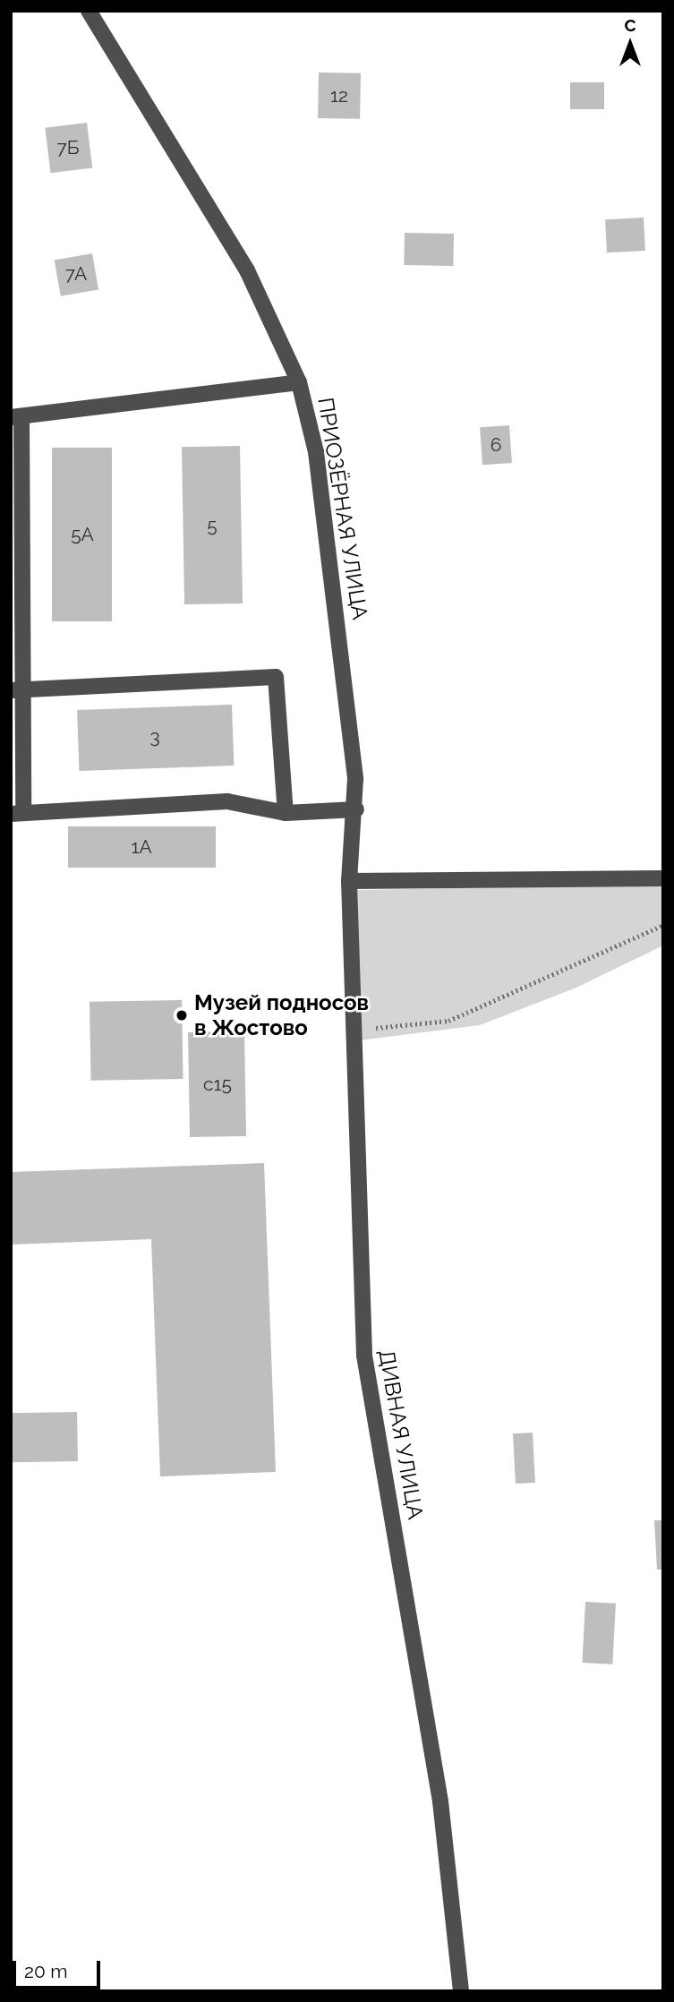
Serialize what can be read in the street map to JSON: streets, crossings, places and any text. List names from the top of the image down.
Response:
{
  "streets": {
    "street": ["ПРИОЗЁРНАЯ УЛИЦА", "ДИВНАЯ УЛИЦА"]
  },
  "crossings": [
    ["ПРИОЗЁРНАЯ УЛИЦА", "ДИВНАЯ УЛИЦА"]
  ],
  "places": ["Музей подносов в Жостово"],
  "house_numbers": [
    "12",
    "7Б",
    "7А",
    "6",
    "5",
    "5А",
    "3",
    "1А",
    "с15"
  ],
  "scale_bar": "20 m",
  "north": "top"
}
